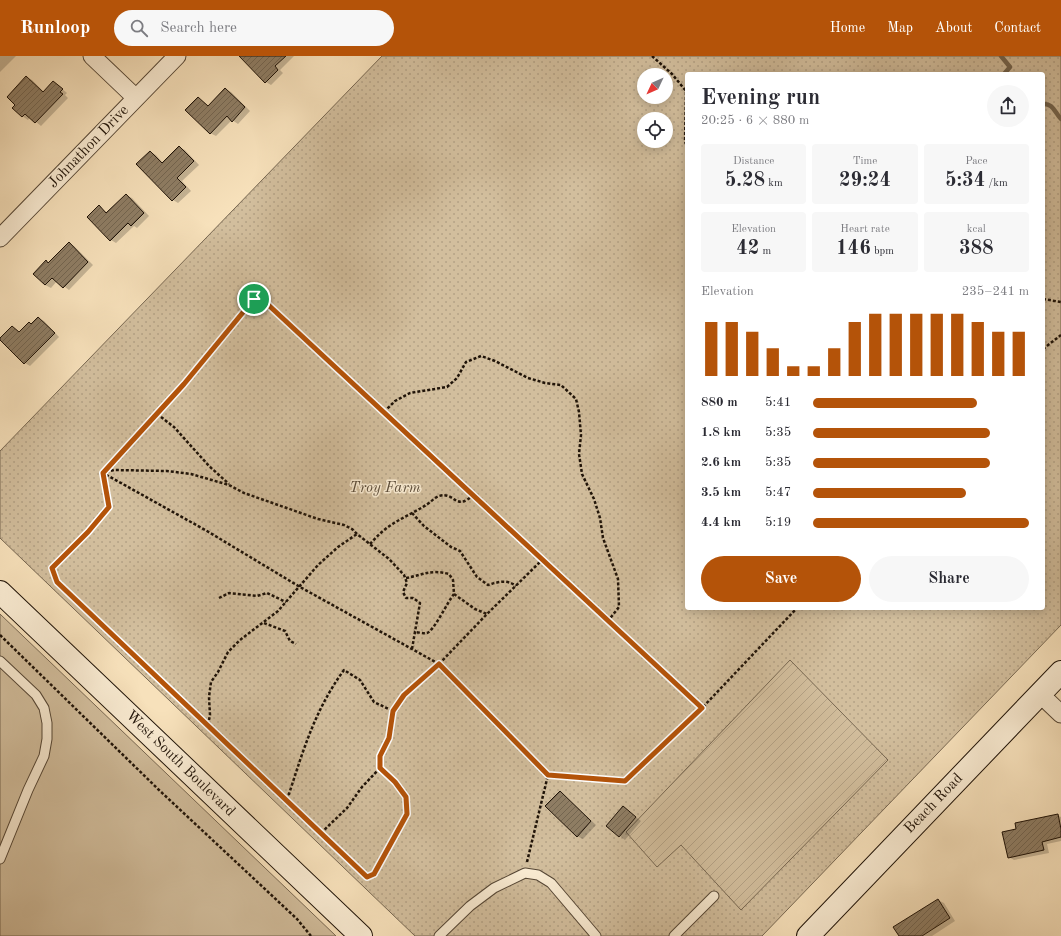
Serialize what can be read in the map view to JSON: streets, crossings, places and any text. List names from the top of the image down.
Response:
{
  "streets": {
    "main road": ["West South Boulevard", "Beach Road"],
    "street": ["Johnathon Drive"]
  },
  "parks": ["Troy Farm"],
  "north": "bottom left",
  "page": {
    "header": "Runloop",
    "search": "Search here",
    "nav": [
      "Home",
      "Map",
      "About",
      "Contact"
    ],
    "heading": ["Evening run", "20:25 · 6 × 880 m"],
    "stats": [
      ["Distance", "5.28 km"],
      ["Time", "29:24"],
      ["Pace", "5:34 /km"],
      ["Elevation", "42 m"],
      ["Heart rate", "146 bpm"],
      ["kcal", "388"]
    ],
    "chart": ["Elevation", "235–241 m"],
    "list": [
      {
        "name": "880 m",
        "note": "5:41"
      },
      {
        "name": "1.8 km",
        "note": "5:35"
      },
      {
        "name": "2.6 km",
        "note": "5:35"
      },
      {
        "name": "3.5 km",
        "note": "5:47"
      },
      {
        "name": "4.4 km",
        "note": "5:19"
      }
    ],
    "buttons": ["Save", "Share"]
  }
}
